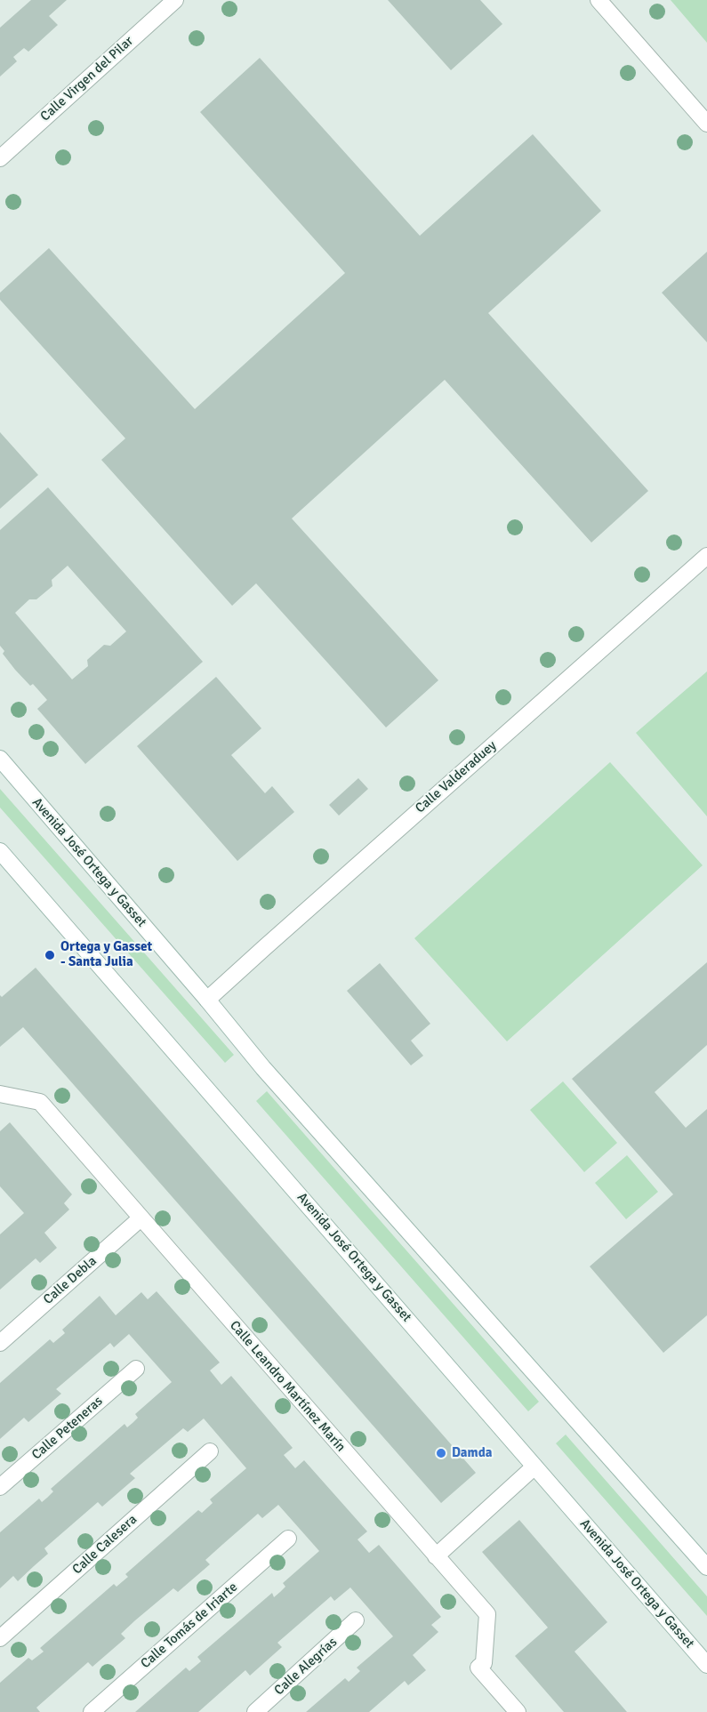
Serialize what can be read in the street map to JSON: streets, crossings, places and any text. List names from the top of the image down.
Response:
{
  "streets": {
    "street": [
      "Calle Virgen del Pilar",
      "Calle Valderaduey",
      "Avenida José Ortega y Gasset",
      "Calle Debla",
      "Calle Leandro Martínez Marín",
      "Calle Peteneras",
      "Calle Calesera",
      "Calle Tomás de Iriarte",
      "Calle Alegrías"
    ]
  },
  "crossings": [
    ["Calle Valderaduey", "Avenida José Ortega y Gasset"],
    ["Calle Debla", "Calle Leandro Martínez Marín"]
  ],
  "places": ["Ortega y Gasset - Santa Julia", "Damda"]
}
